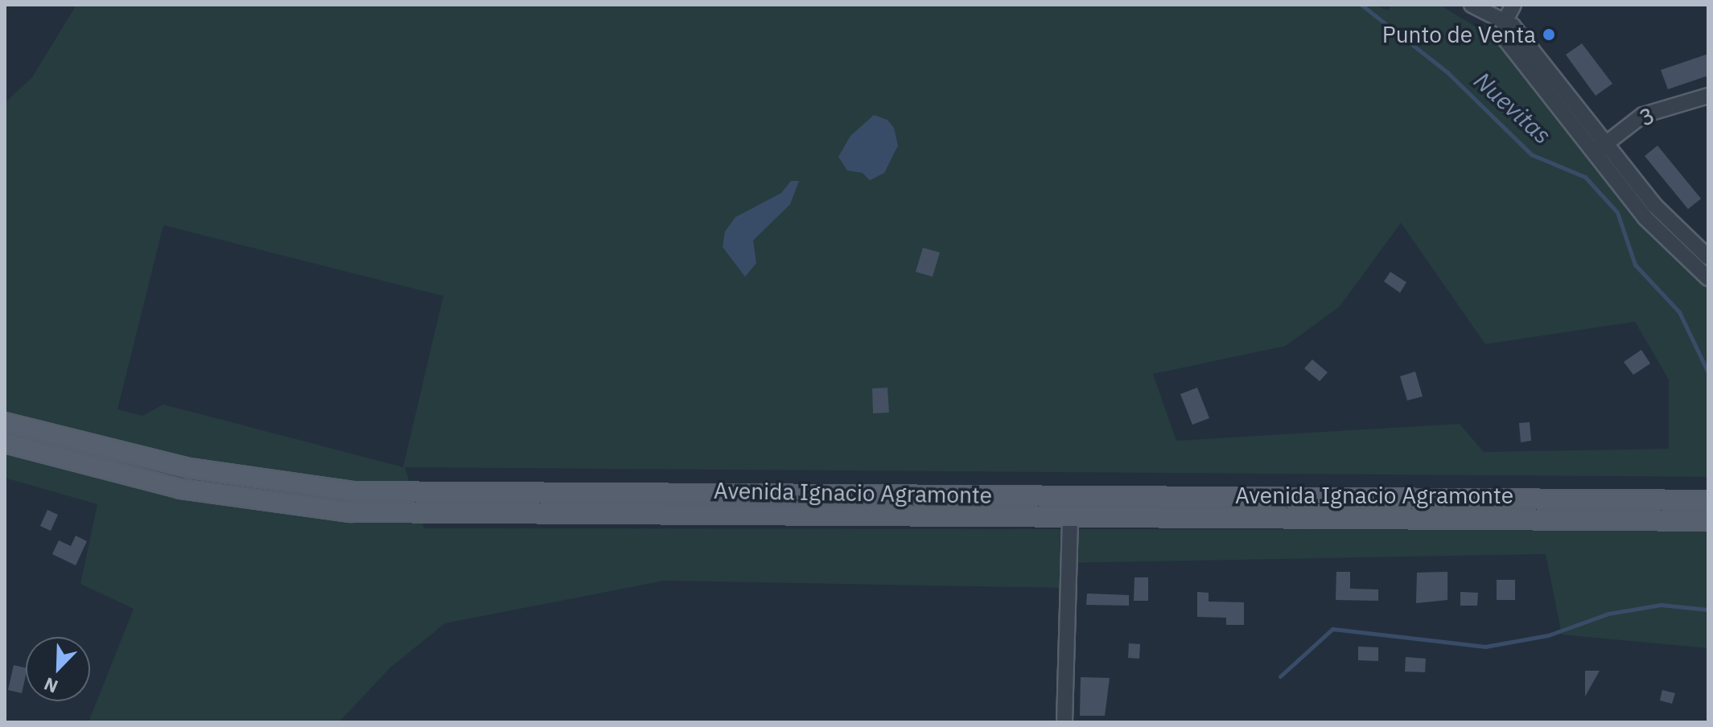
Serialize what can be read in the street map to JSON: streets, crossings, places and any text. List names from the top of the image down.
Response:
{
  "streets": {
    "main road": ["Avenida Ignacio Agramonte"],
    "street": ["3"]
  },
  "water": ["Nuevitas"],
  "places": ["Punto de Venta"],
  "north": "bottom left"
}
